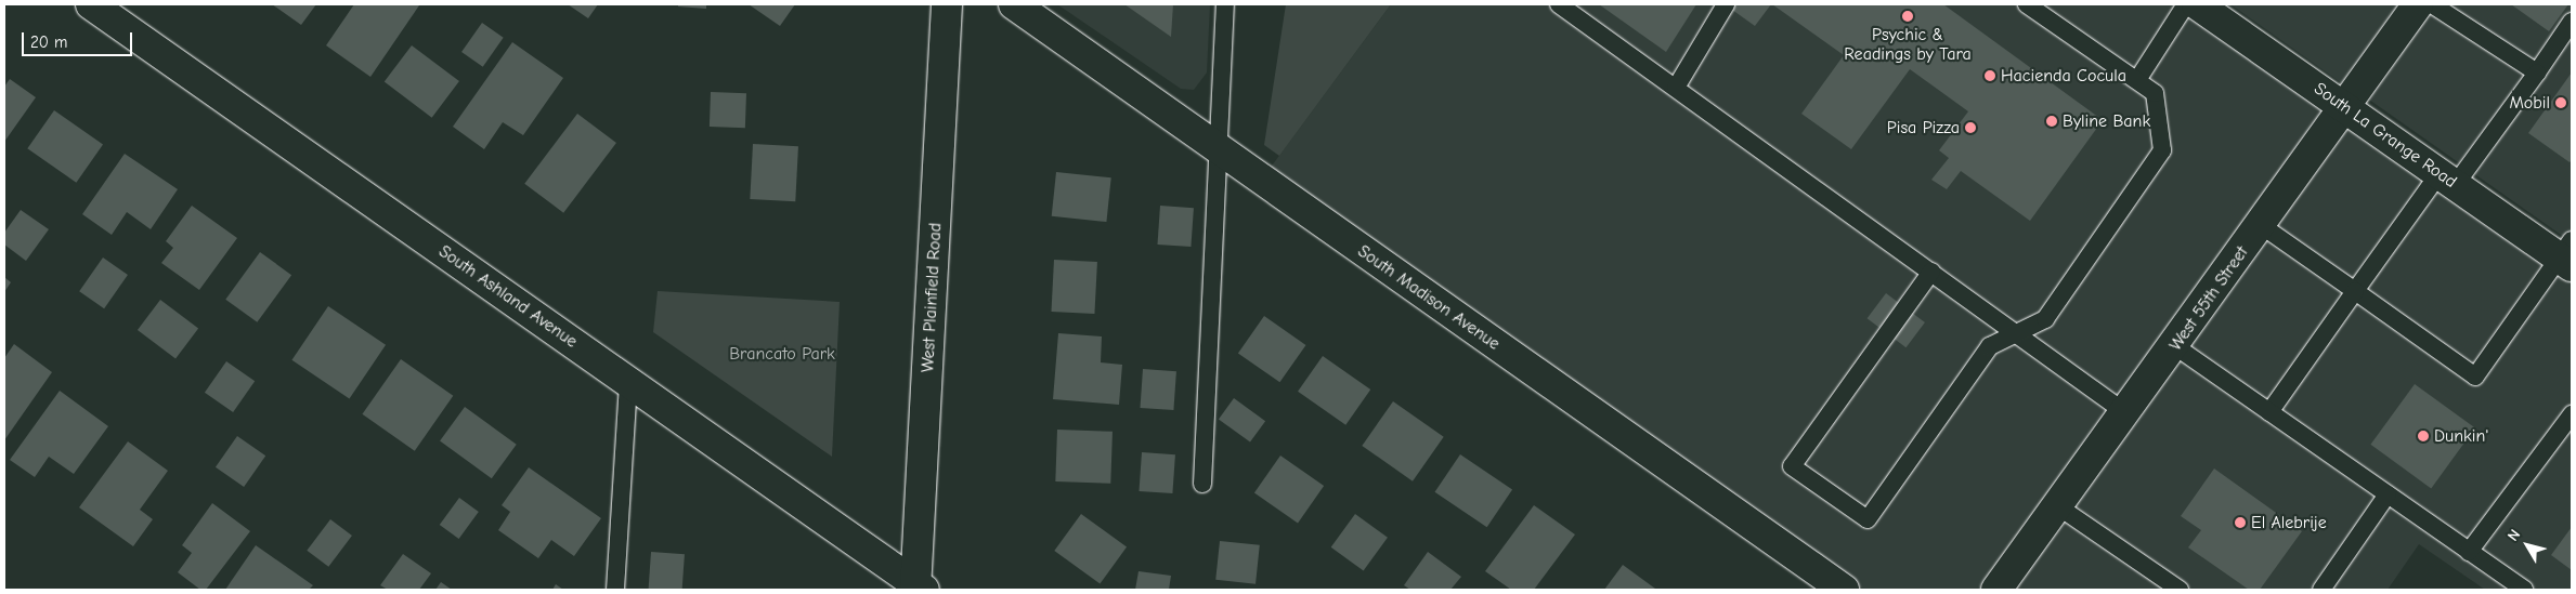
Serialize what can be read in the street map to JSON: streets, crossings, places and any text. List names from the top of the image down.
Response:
{
  "streets": {
    "street": [
      "South La Grange Road",
      "South Ashland Avenue",
      "West Plainfield Road",
      "South Madison Avenue",
      "West 55th Street"
    ]
  },
  "crossings": [
    ["South La Grange Road", "West 55th Street"],
    ["South Ashland Avenue", "West Plainfield Road"]
  ],
  "parks": ["Brancato Park"],
  "places": [
    "Psychic & Readings by Tara",
    "Hacienda Cocula",
    "Mobil",
    "Byline Bank",
    "Pisa Pizza",
    "Dunkin'",
    "El Alebrije"
  ],
  "scale_bar": "20 m",
  "north": "top left"
}
